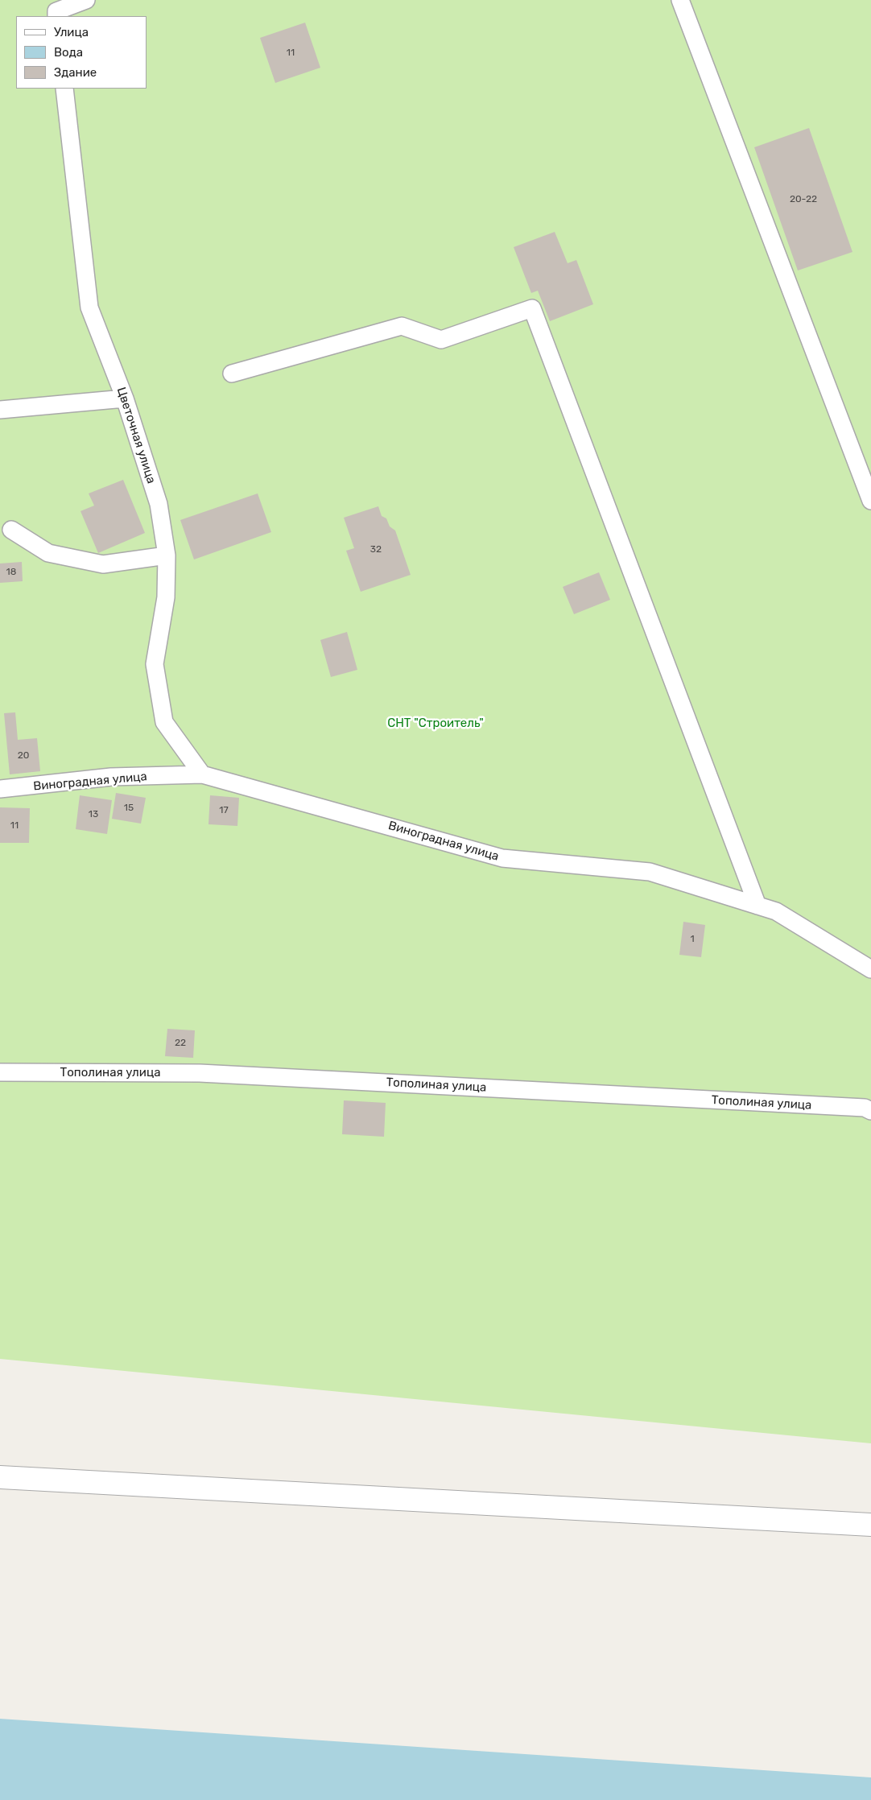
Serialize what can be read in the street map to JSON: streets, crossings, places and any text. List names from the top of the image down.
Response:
{
  "streets": {
    "lane": ["Цветочная улица", "Виноградная улица", "Тополиная улица"]
  },
  "crossings": [
    ["Цветочная улица", "Виноградная улица"]
  ],
  "parks": ["СНТ \"Строитель\""],
  "house_numbers": [
    "11",
    "20-22",
    "32",
    "18",
    "20",
    "15",
    "17",
    "13",
    "11",
    "1",
    "22"
  ],
  "legend": ["Улица", "Вода", "Здание"]
}
